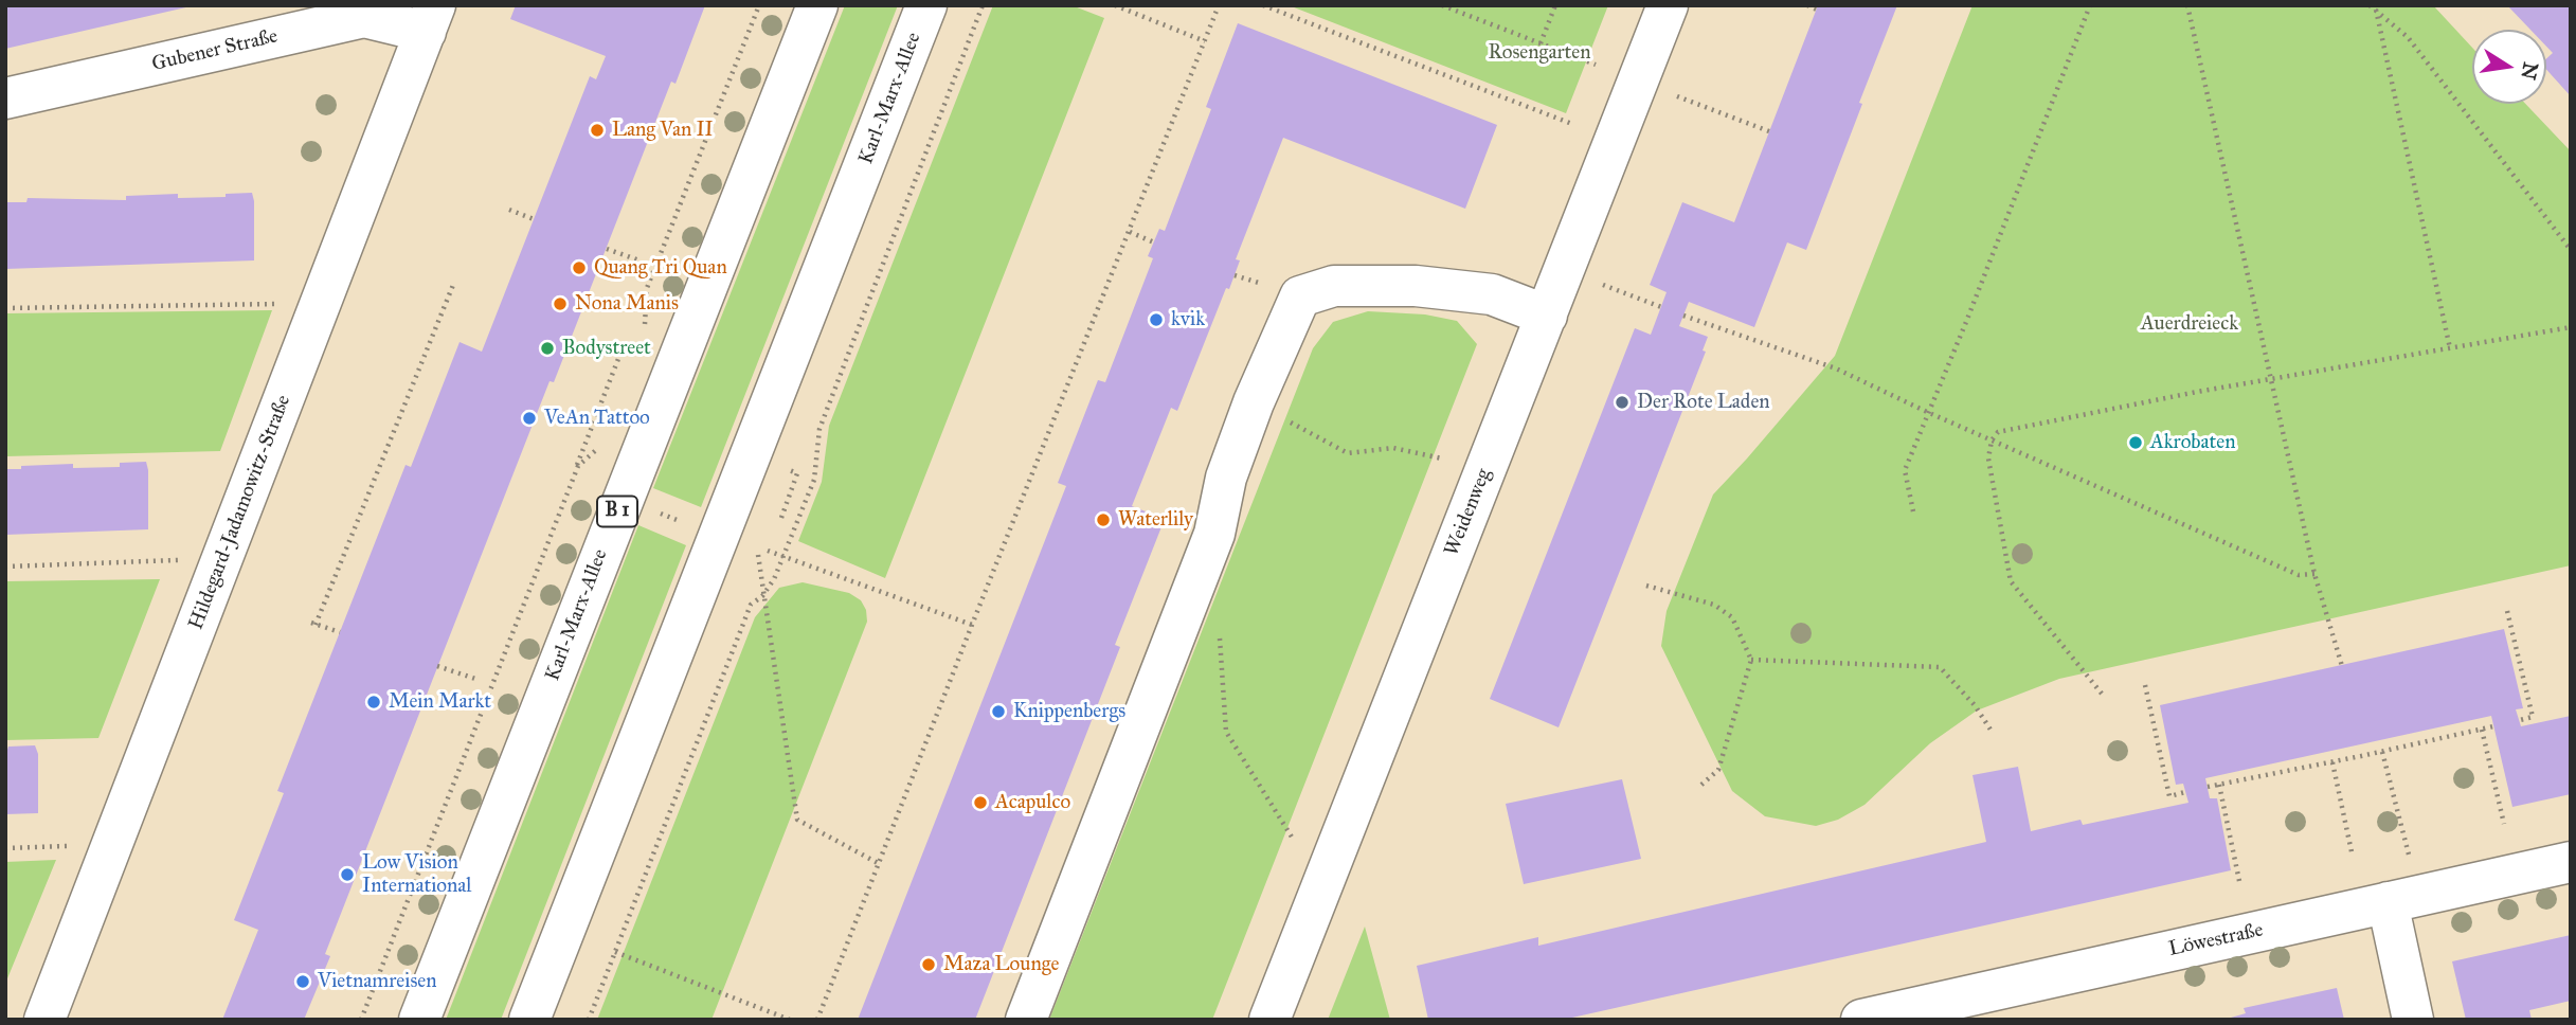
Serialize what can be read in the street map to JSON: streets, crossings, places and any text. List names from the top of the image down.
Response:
{
  "streets": {
    "street": [
      "Gubener Straße",
      "Karl-Marx-Allee",
      "B 1",
      "Hildegard-Jadamowitz-Straße",
      "Weidenweg",
      "Löwestraße"
    ]
  },
  "crossings": [
    ["Gubener Straße", "Hildegard-Jadamowitz-Straße"]
  ],
  "parks": ["Rosengarten", "Auerdreieck"],
  "places": [
    "Lang Van II",
    "Quang Tri Quan",
    "Nona Manis",
    "kvik",
    "Bodystreet",
    "Der Rote Laden",
    "VeAn Tattoo",
    "Akrobaten",
    "Waterlily",
    "Mein Markt",
    "Knippenbergs",
    "Acapulco",
    "Low Vision International",
    "Maza Lounge",
    "Vietnamreisen"
  ],
  "north": "right"
}
